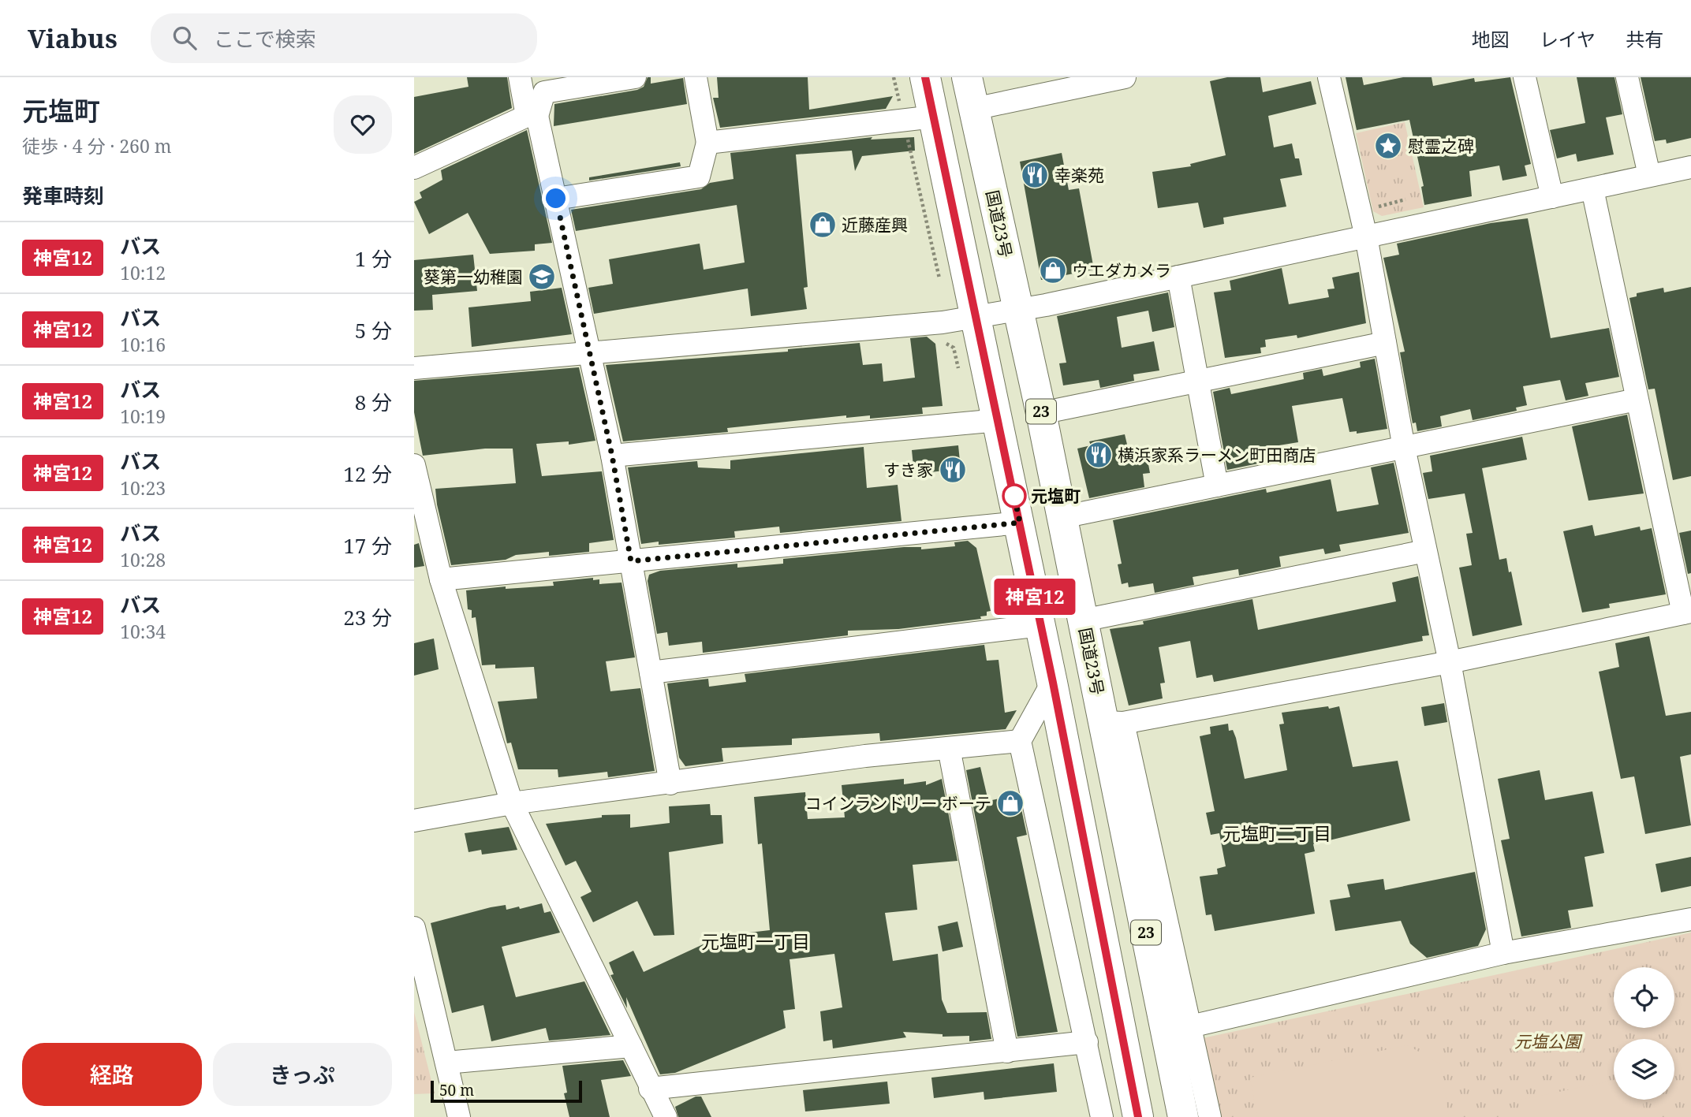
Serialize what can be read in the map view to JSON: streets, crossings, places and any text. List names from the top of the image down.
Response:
{
  "streets": {
    "highway": ["国道23号", "23"]
  },
  "districts": ["元塩町二丁目", "元塩町一丁目"],
  "parks": ["元塩公園"],
  "places": {
    "place": ["慰霊之碑"],
    "restaurant": ["幸楽苑", "横浜家系ラーメン町田商店", "すき家"],
    "shop": ["近藤産興", "ウエダカメラ", "コインランドリー ボーテ"],
    "school or university": ["葵第一幼稚園"],
    "other": ["元塩町"]
  },
  "lines": ["bus line 神宮12"],
  "scale_bar": "50 m",
  "page": {
    "header": "Viabus",
    "search": "ここで検索",
    "nav": ["地図", "レイヤ", "共有"],
    "heading": [
      ["元塩町", "徒歩 · 4 分 · 260 m"],
      "発車時刻"
    ],
    "on_map": "神宮12",
    "list": [
      {
        "mark": "神宮12",
        "name": "バス",
        "note": "10:12",
        "value": "1 分"
      },
      {
        "mark": "神宮12",
        "name": "バス",
        "note": "10:16",
        "value": "5 分"
      },
      {
        "mark": "神宮12",
        "name": "バス",
        "note": "10:19",
        "value": "8 分"
      },
      {
        "mark": "神宮12",
        "name": "バス",
        "note": "10:23",
        "value": "12 分"
      },
      {
        "mark": "神宮12",
        "name": "バス",
        "note": "10:28",
        "value": "17 分"
      },
      {
        "mark": "神宮12",
        "name": "バス",
        "note": "10:34",
        "value": "23 分"
      }
    ],
    "buttons": ["経路", "きっぷ"],
    "scale": "50 m"
  }
}
